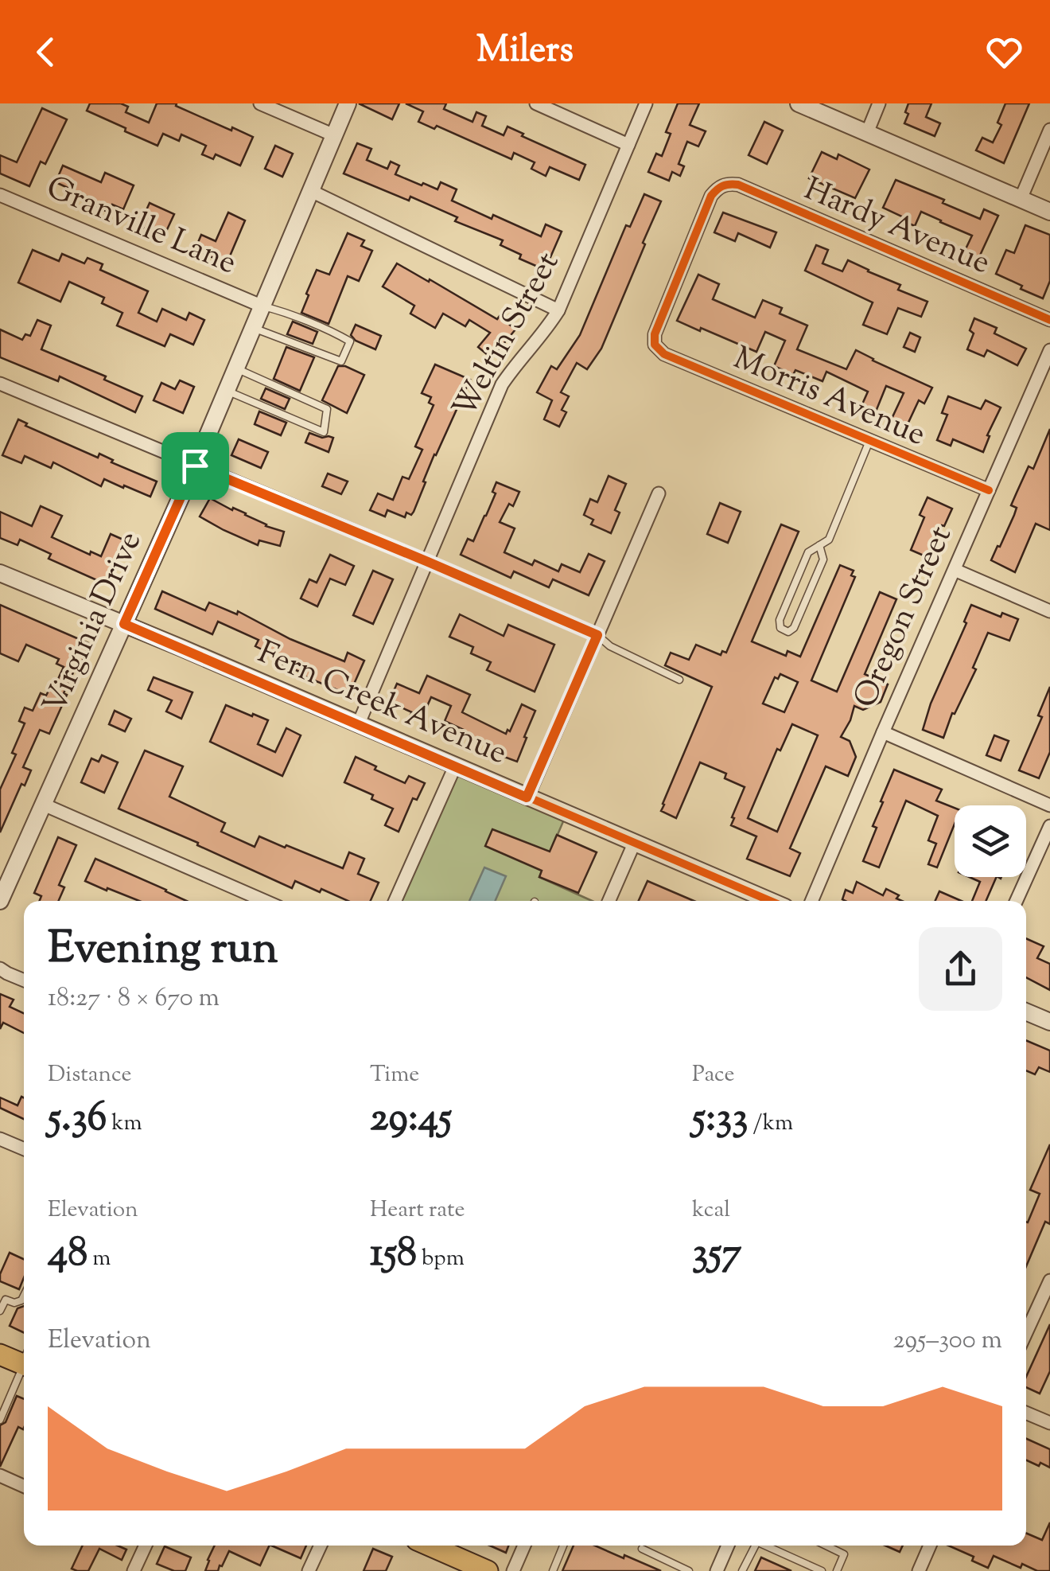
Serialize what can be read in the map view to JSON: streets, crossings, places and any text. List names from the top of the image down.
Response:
{
  "streets": {
    "street": [
      "Granville Lane",
      "Hardy Avenue",
      "Weltin Street",
      "Morris Avenue",
      "Oregon Street",
      "Virginia Drive",
      "Fern Creek Avenue"
    ]
  },
  "crossings": [
    ["Granville Lane", "Virginia Drive"],
    ["Hardy Avenue", "Morris Avenue"],
    ["Weltin Street", "Fern Creek Avenue"],
    ["Morris Avenue", "Oregon Street"],
    ["Virginia Drive", "Fern Creek Avenue"]
  ],
  "page": {
    "header": "Milers",
    "heading": ["Evening run", "18:27 · 8 × 670 m"],
    "stats": [
      ["Distance", "5.36 km"],
      ["Time", "29:45"],
      ["Pace", "5:33 /km"],
      ["Elevation", "48 m"],
      ["Heart rate", "158 bpm"],
      ["kcal", "357"]
    ],
    "chart": ["Elevation", "295–300 m"]
  }
}
